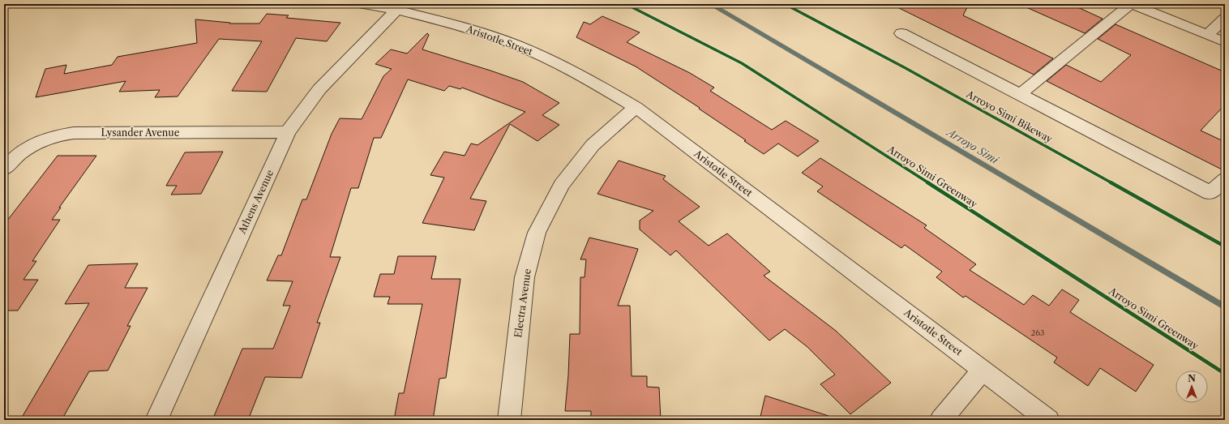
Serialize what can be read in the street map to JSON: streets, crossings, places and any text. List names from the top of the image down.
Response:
{
  "streets": {
    "street": [
      "Aristotle Street",
      "Lysander Avenue",
      "Athens Avenue",
      "Electra Avenue"
    ],
    "cycle path": ["Arroyo Simi Bikeway", "Arroyo Simi Greenway"]
  },
  "crossings": [
    ["Aristotle Street", "Athens Avenue"],
    ["Aristotle Street", "Electra Avenue"],
    ["Lysander Avenue", "Athens Avenue"]
  ],
  "water": ["Arroyo Simi"],
  "house_numbers": ["263"],
  "north": "top"
}
